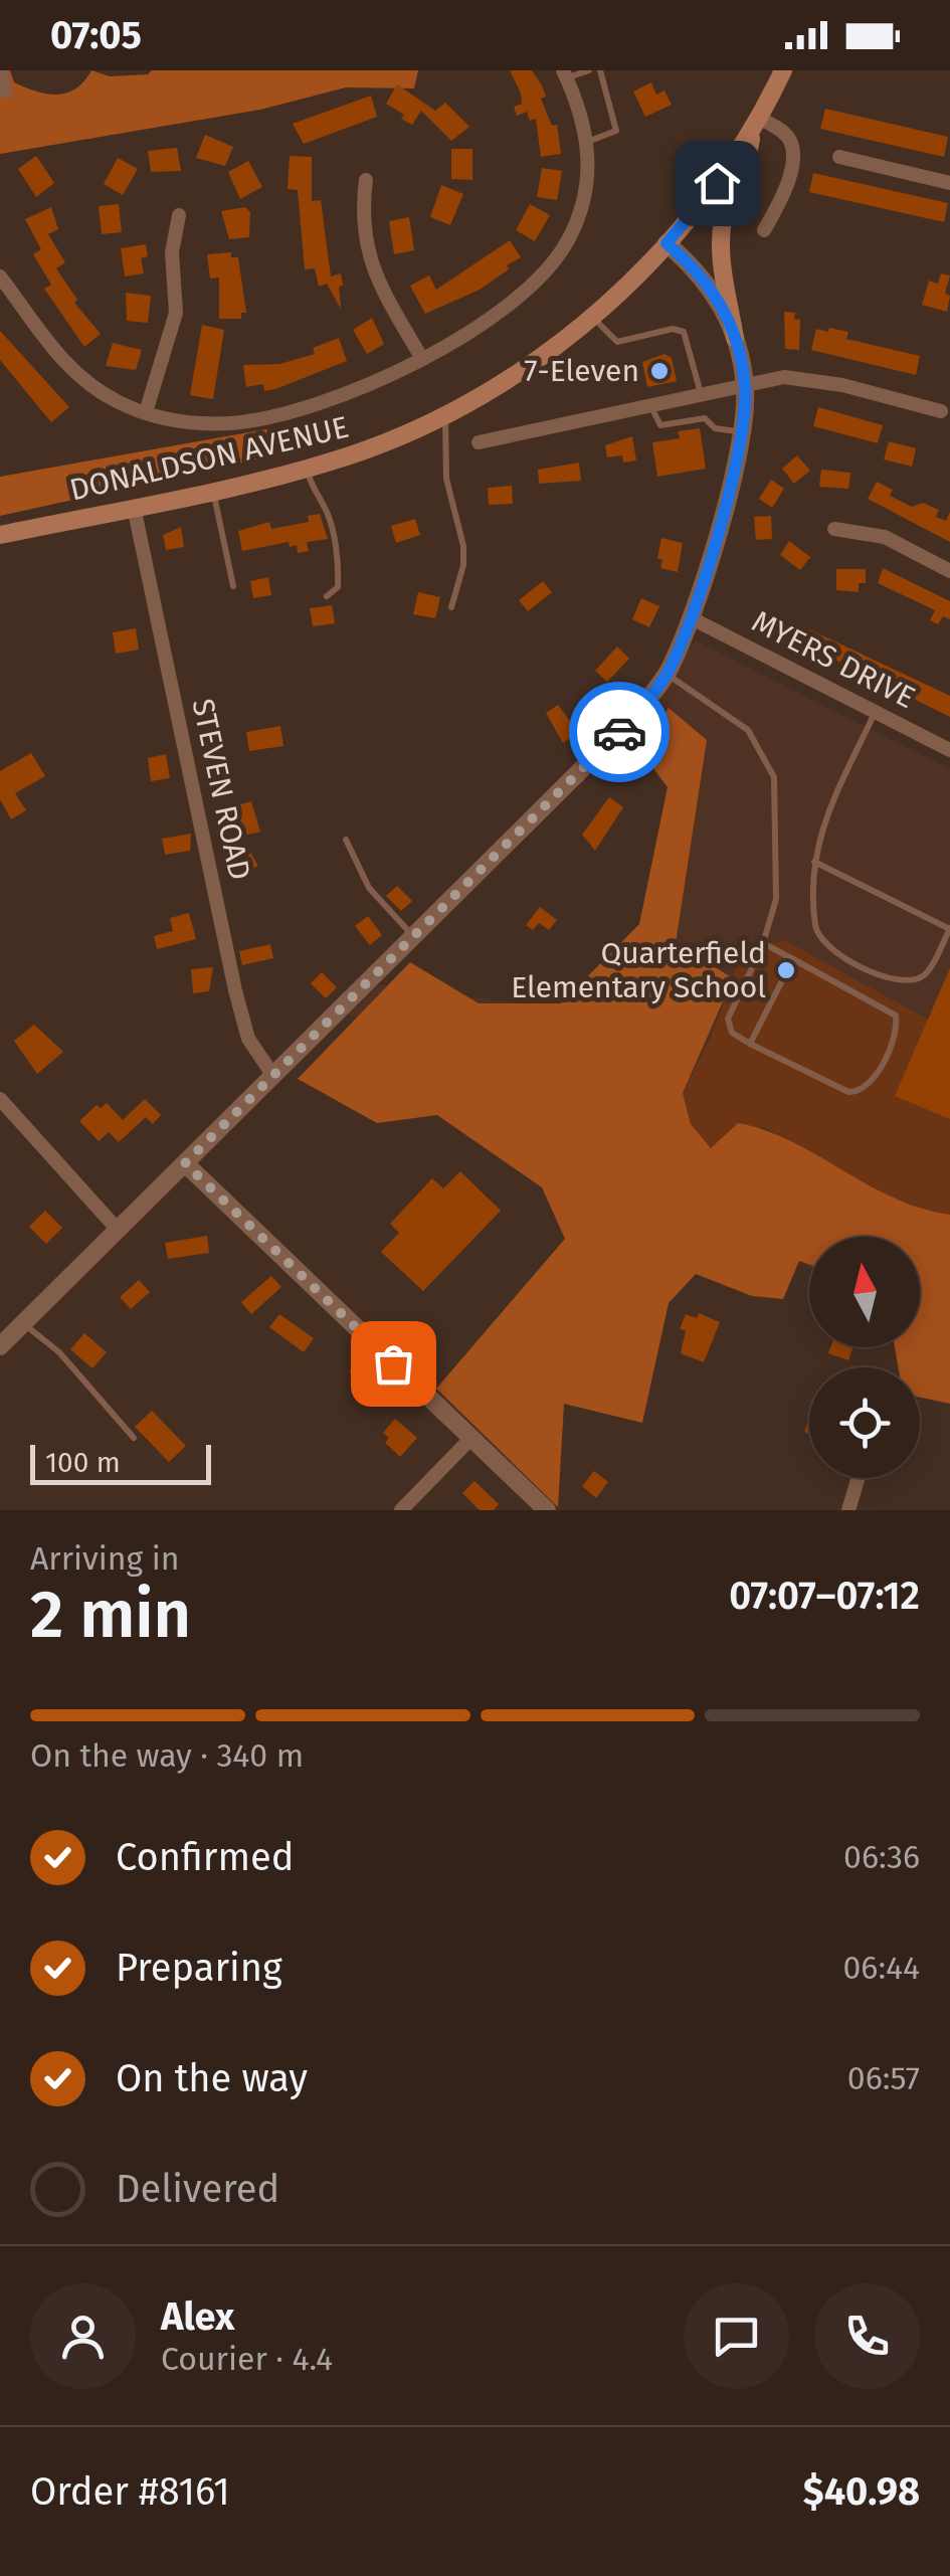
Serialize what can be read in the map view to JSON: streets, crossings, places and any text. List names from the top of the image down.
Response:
{
  "streets": {
    "main road": ["DONALDSON AVENUE"],
    "street": ["MYERS DRIVE", "STEVEN ROAD"]
  },
  "crossings": [
    ["DONALDSON AVENUE", "STEVEN ROAD"]
  ],
  "places": ["7-Eleven", "Quarterfield Elementary School"],
  "scale_bar": "100 m",
  "north": "top",
  "page": {
    "status": "07:05",
    "scale": "100 m",
    "heading": ["2 min", "Arriving in", "07:07–07:12"],
    "panel": [
      "Alex",
      "Courier · 4.4",
      "Order #8161",
      "$40.98"
    ],
    "bar": "On the way · 340 m",
    "list": [
      ["Confirmed", "06:36"],
      ["Preparing", "06:44"],
      ["On the way", "06:57"],
      "Delivered"
    ]
  }
}
